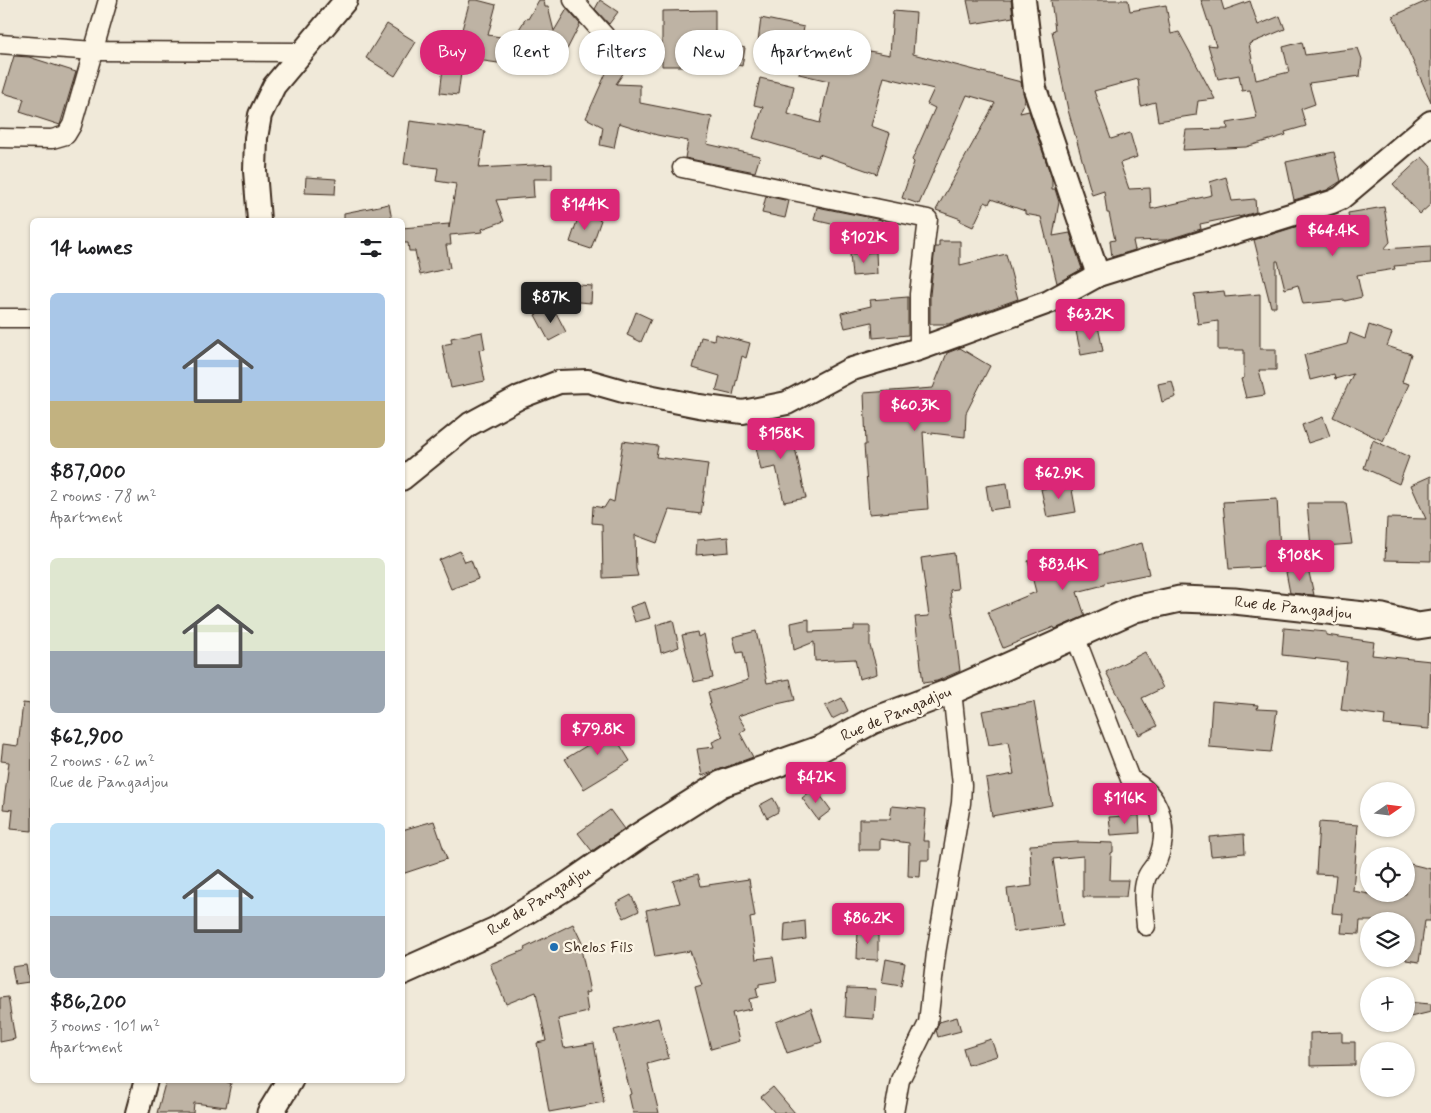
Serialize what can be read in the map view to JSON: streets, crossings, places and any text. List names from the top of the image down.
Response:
{
  "streets": {
    "main road": ["Rue de Pangadjou"]
  },
  "places": ["Shelos Fils"],
  "north": "right",
  "page": {
    "chip": [
      "Buy",
      "Rent",
      "Filters",
      "New",
      "Apartment"
    ],
    "price": [
      "$144K",
      "$64.4K",
      "$102K",
      "$87K",
      "$63.2K",
      "$60.3K",
      "$158K",
      "$62.9K",
      "$108K",
      "$83.4K",
      "$79.8K",
      "$42K",
      "$116K",
      "$86.2K"
    ],
    "heading": "14 homes",
    "list": [
      {
        "name": "$87,000",
        "note": "2 rooms · 78 m² · Apartment"
      },
      {
        "name": "$62,900",
        "note": "2 rooms · 62 m² · Rue de Pangadjou"
      },
      {
        "name": "$86,200",
        "note": "3 rooms · 101 m² · Apartment"
      }
    ],
    "map_buttons": ["+", "−"]
  }
}
